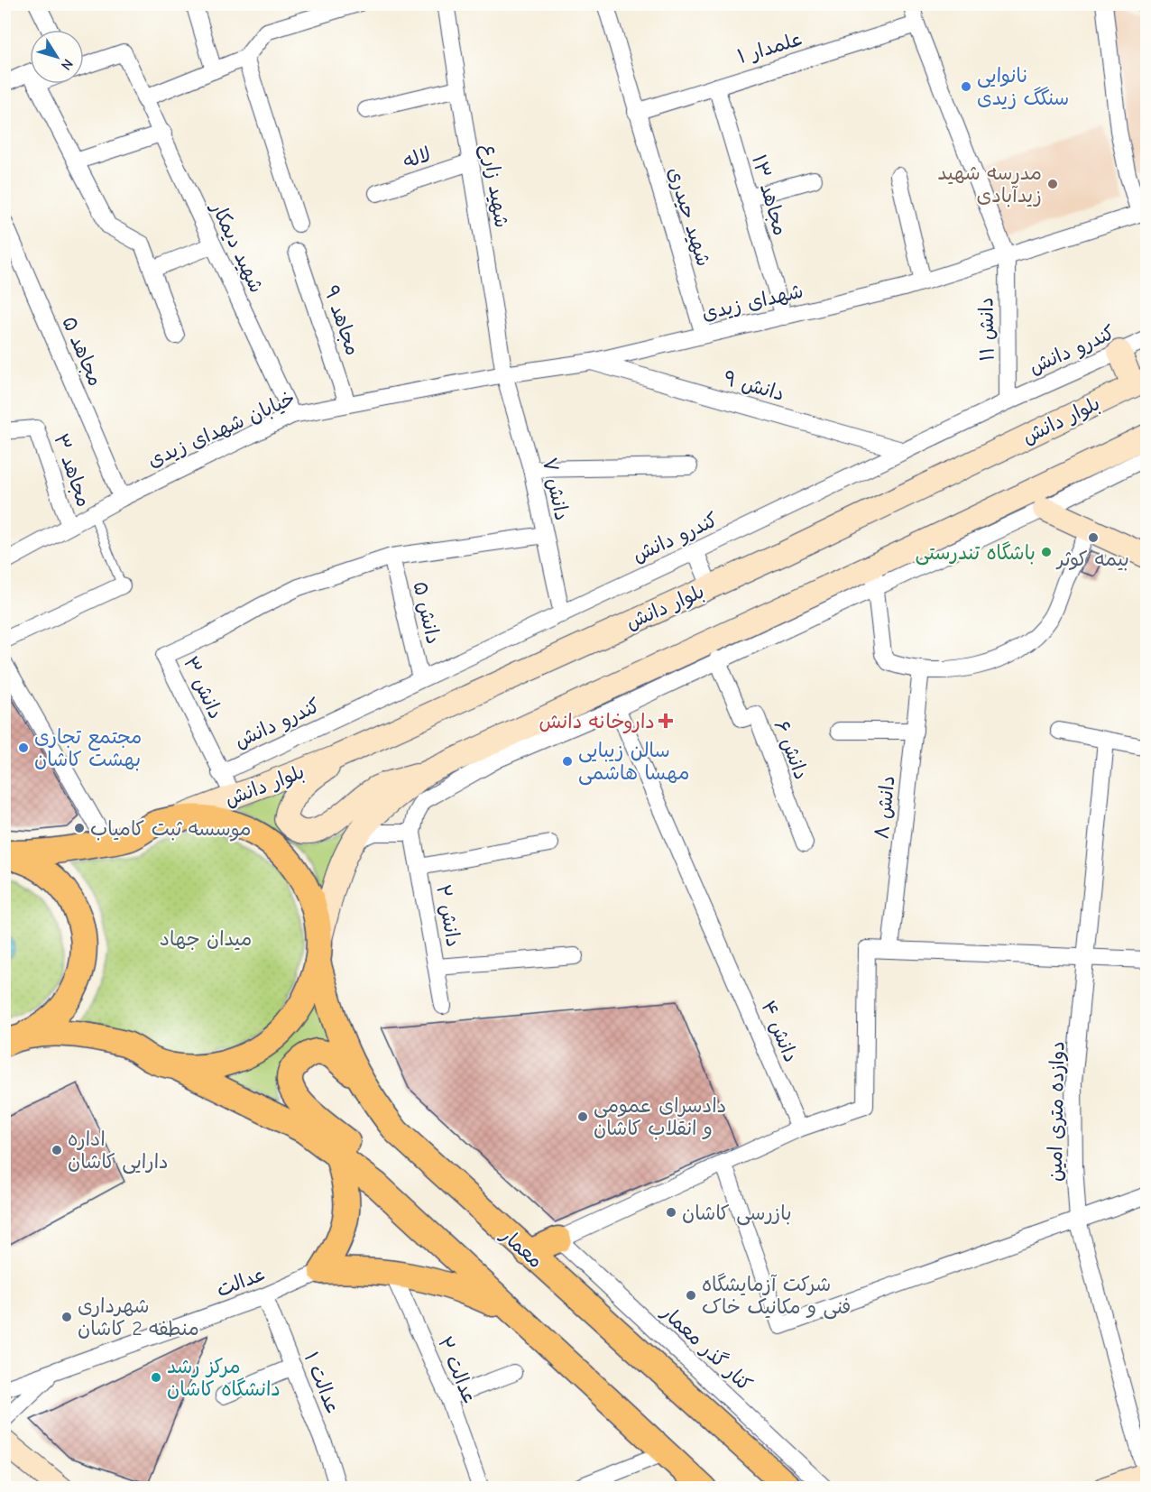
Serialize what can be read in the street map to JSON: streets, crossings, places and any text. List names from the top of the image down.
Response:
{
  "streets": {
    "main road": ["بلوار دانش", "معمار"],
    "street": [
      "علمدار ۱",
      "لاله",
      "شهید زارع",
      "مجاهد ۱۳",
      "شهید حیدری",
      "شهید دیمکار",
      "شهدای زیدی",
      "مجاهد ۹",
      "دانش ۱۱",
      "کندرو دانش",
      "مجاهد ۵",
      "دانش ۹",
      "خیابان شهدای زیدی",
      "مجاهد ۳",
      "دانش ۷",
      "دانش ۵",
      "دانش ۳",
      "دانش ۶",
      "دانش ۸",
      "دانش ۲",
      "دانش ۴",
      "دوازده متری امین",
      "عدالت",
      "کنار گذر معمار",
      "عدالت ۲",
      "عدالت ۱"
    ]
  },
  "crossings": [
    ["علمدار ۱", "مجاهد ۱۳"],
    ["علمدار ۱", "شهید حیدری"],
    ["لاله", "شهید زارع"],
    ["شهید زارع", "شهدای زیدی"],
    ["شهید زارع", "خیابان شهدای زیدی"],
    ["شهید زارع", "دانش ۷"],
    ["مجاهد ۱۳", "شهدای زیدی"],
    ["شهید حیدری", "شهدای زیدی"],
    ["شهید دیمکار", "خیابان شهدای زیدی"],
    ["شهدای زیدی", "دانش ۱۱"],
    ["شهدای زیدی", "دانش ۹"],
    ["شهدای زیدی", "خیابان شهدای زیدی"],
    ["شهدای زیدی", "دانش ۷"],
    ["مجاهد ۹", "خیابان شهدای زیدی"],
    ["دانش ۱۱", "کندرو دانش"],
    ["کندرو دانش", "دانش ۹"],
    ["کندرو دانش", "دانش ۷"],
    ["کندرو دانش", "دانش ۵"],
    ["کندرو دانش", "دانش ۳"],
    ["مجاهد ۵", "خیابان شهدای زیدی"],
    ["بلوار دانش", "دانش ۳"],
    ["خیابان شهدای زیدی", "مجاهد ۳"],
    ["خیابان شهدای زیدی", "دانش ۷"],
    ["دانش ۵", "دانش ۳"],
    ["عدالت", "عدالت ۱"]
  ],
  "parks": ["میدان جهاد"],
  "places": {
    "other": [
      "نانوایی سنگگ زیدی",
      "مدرسه شهید زیدآبادی",
      "بیمه کوثر",
      "باشگاه تندرستی",
      "مجتمع تجاری بهشت کاشان",
      "سالن زیبایی مهسا هاشمی",
      "موسسه ثبت کامیاب",
      "دادسرای عمومی و انقلاب کاشان",
      "اداره دارایی کاشان",
      "بازرسی کاشان",
      "شرکت آزمایشگاه فنی و مکانیک خاک",
      "شهرداری منطفه 2 کاشان",
      "مرکز رشد دانشگاه کاشان"
    ],
    "health": ["داروخانه دانش"]
  },
  "north": "bottom right"
}
